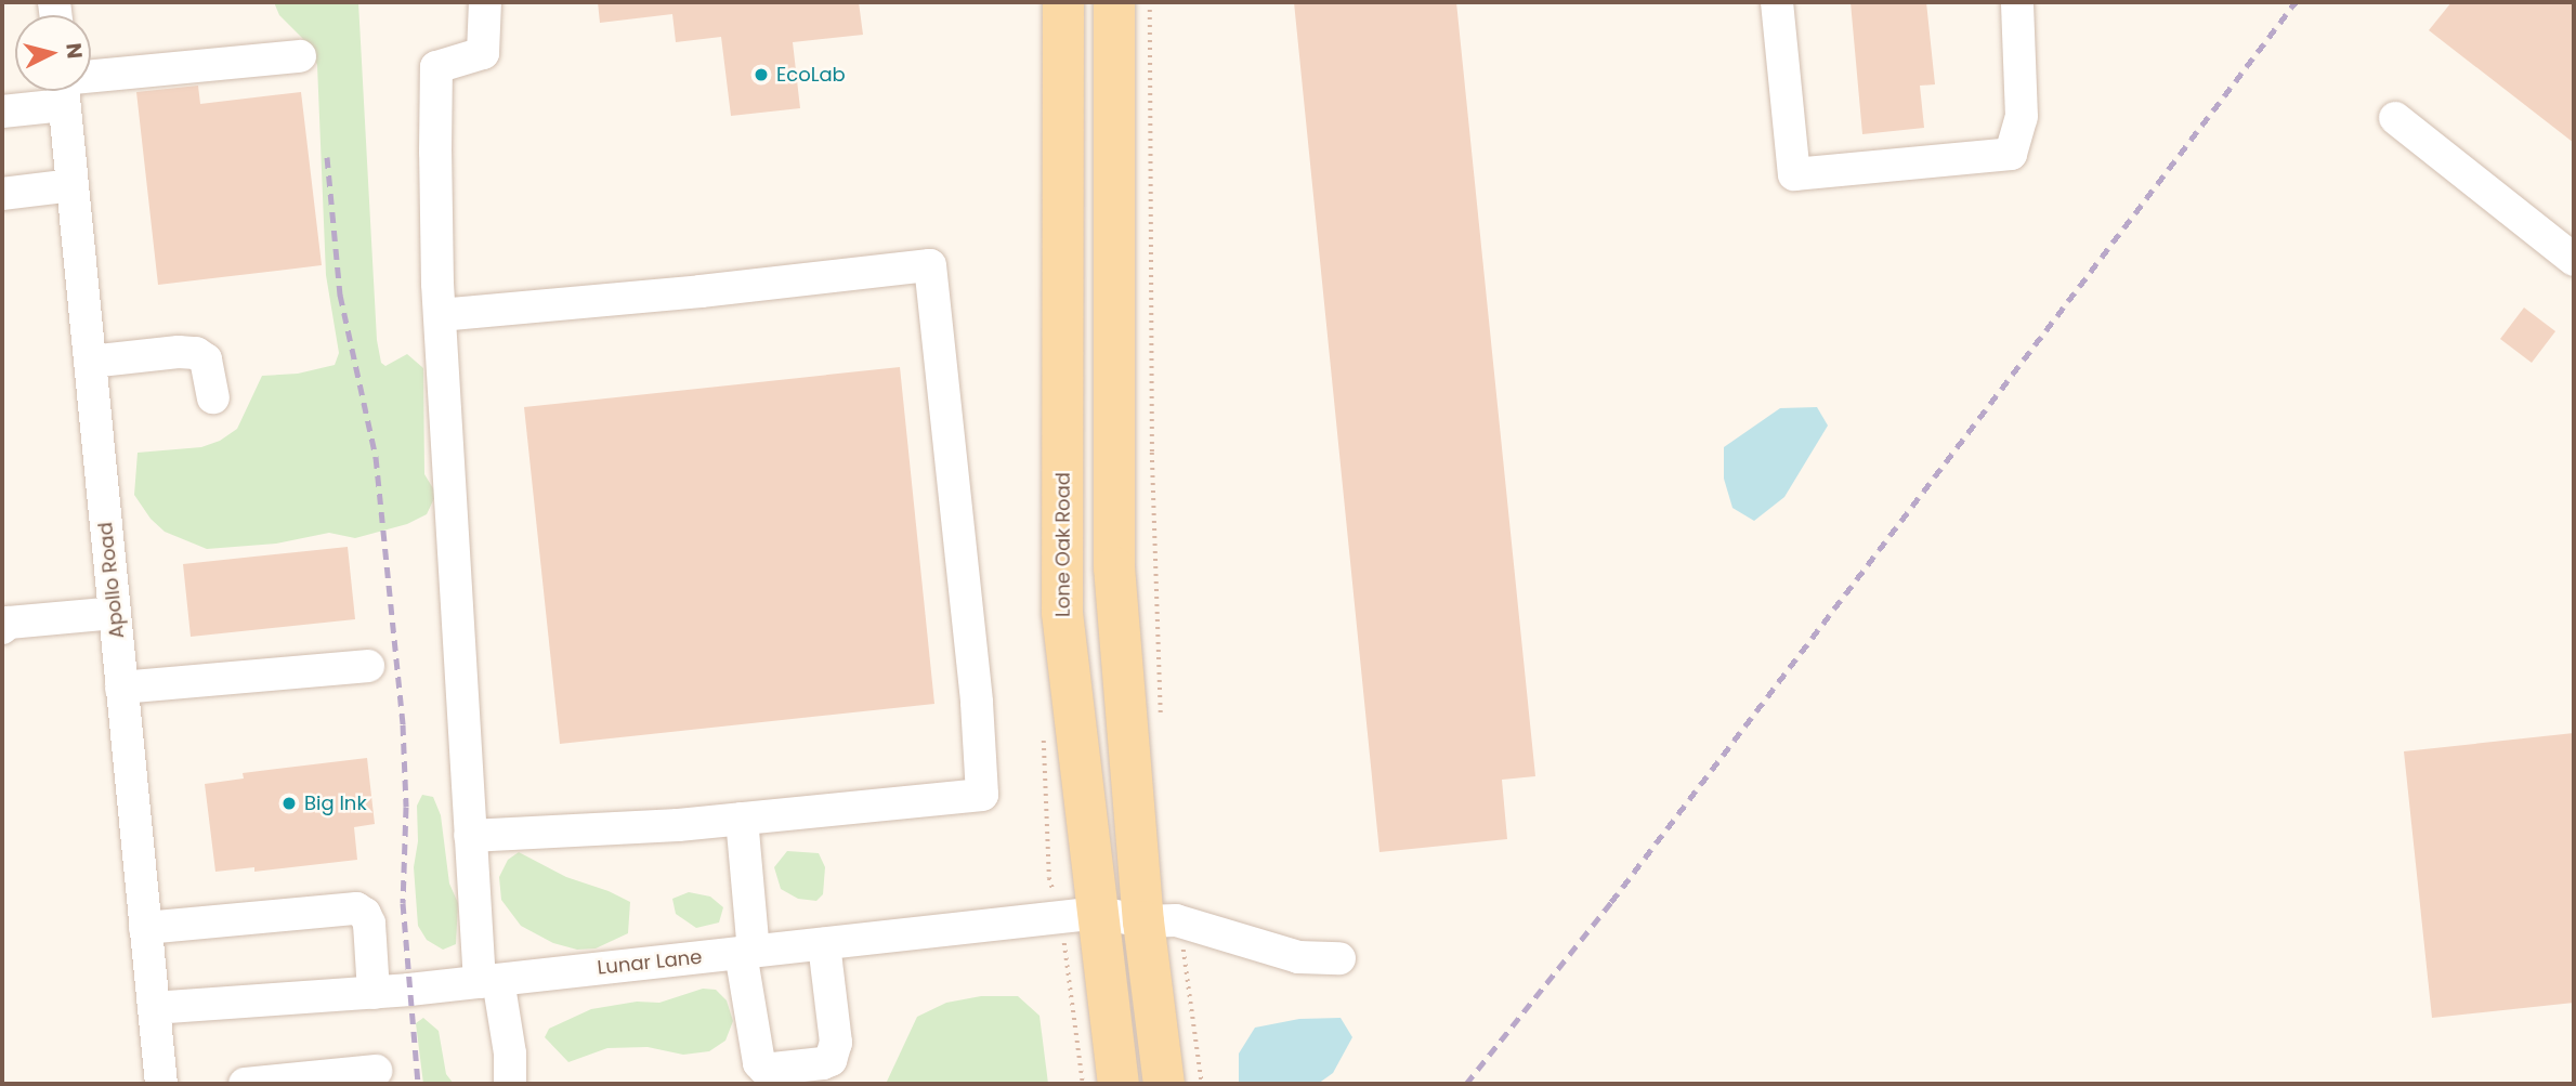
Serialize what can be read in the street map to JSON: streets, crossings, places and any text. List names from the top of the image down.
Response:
{
  "streets": {
    "main road": ["Lone Oak Road"],
    "street": ["Apollo Road", "Lunar Lane"]
  },
  "crossings": [
    ["Lone Oak Road", "Lunar Lane"],
    ["Apollo Road", "Lunar Lane"]
  ],
  "places": ["EcoLab", "Big Ink"],
  "north": "right"
}
